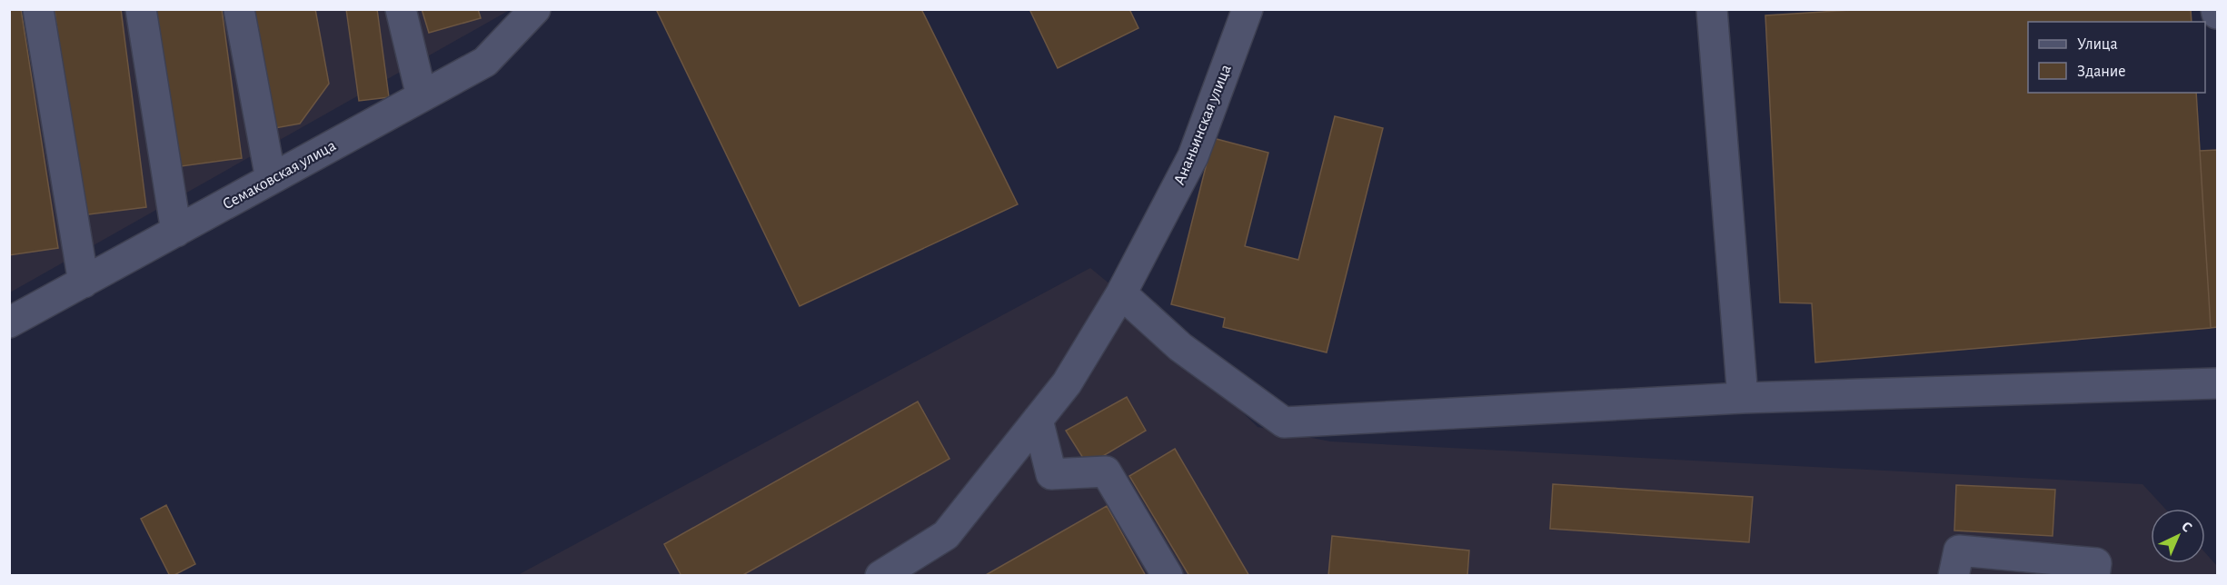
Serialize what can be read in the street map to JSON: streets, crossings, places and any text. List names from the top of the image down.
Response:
{
  "streets": {
    "street": ["Ананьинская улица", "Семаковская улица"]
  },
  "legend": ["Улица", "Здание"],
  "north": "top right"
}
